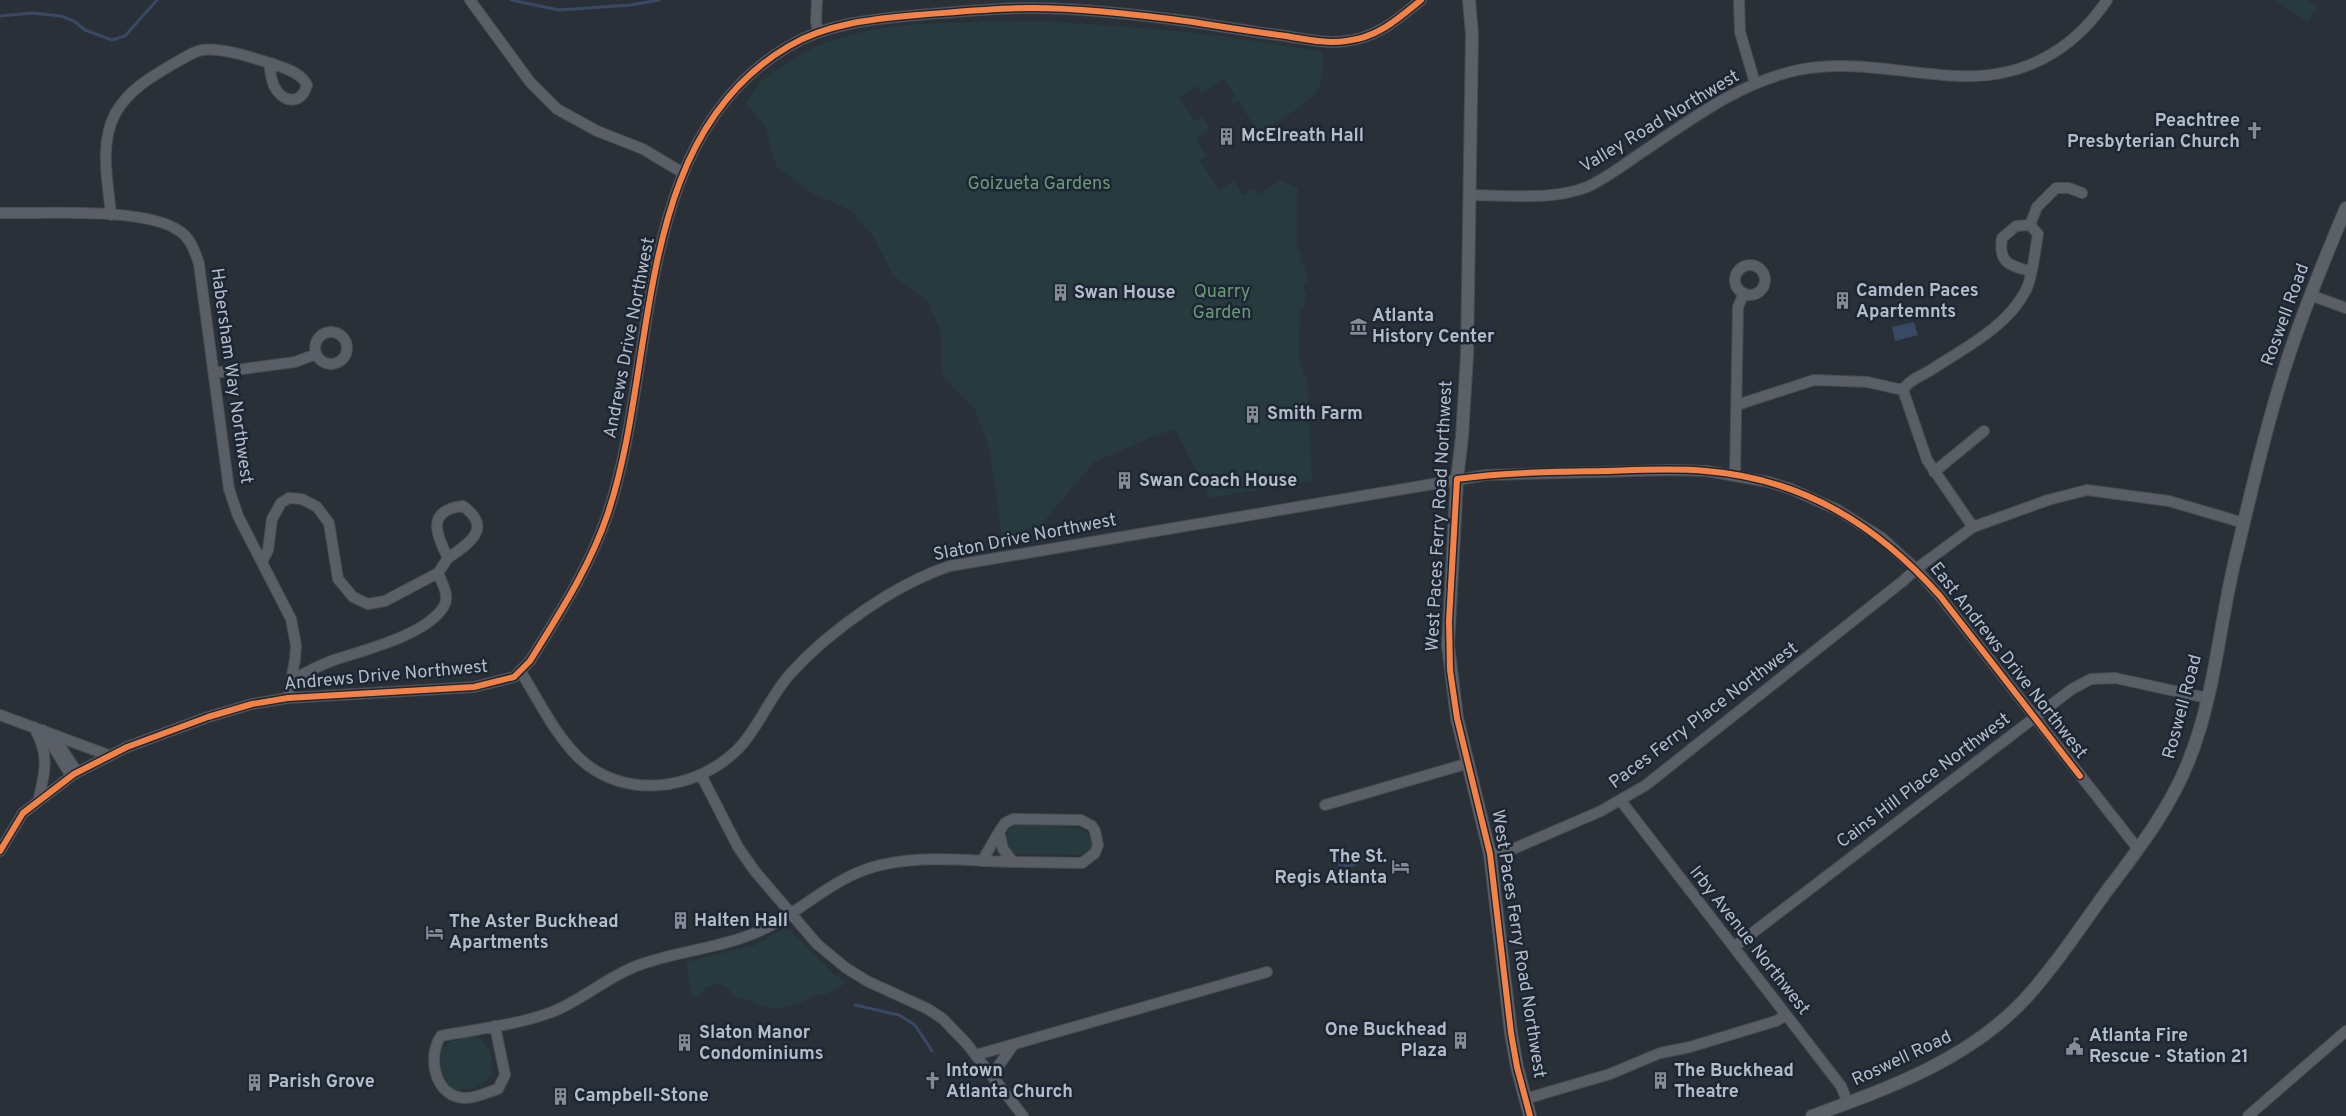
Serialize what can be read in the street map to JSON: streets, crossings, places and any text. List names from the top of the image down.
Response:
{
  "streets": {
    "main road": ["Roswell Road", "West Paces Ferry Road Northwest"],
    "street": [
      "Valley Road Northwest",
      "Andrews Drive Northwest",
      "Habersham Way Northwest",
      "Slaton Drive Northwest",
      "East Andrews Drive Northwest",
      "Paces Ferry Place Northwest",
      "Cains Hill Place Northwest",
      "Irby Avenue Northwest"
    ]
  },
  "crossings": [
    ["Valley Road Northwest", "West Paces Ferry Road Northwest"],
    ["Roswell Road", "East Andrews Drive Northwest"],
    ["Roswell Road", "Paces Ferry Place Northwest"],
    ["Roswell Road", "Cains Hill Place Northwest"],
    ["Roswell Road", "Irby Avenue Northwest"],
    ["Andrews Drive Northwest", "Habersham Way Northwest"],
    ["Andrews Drive Northwest", "Slaton Drive Northwest"],
    ["West Paces Ferry Road Northwest", "Slaton Drive Northwest"],
    ["West Paces Ferry Road Northwest", "East Andrews Drive Northwest"],
    ["West Paces Ferry Road Northwest", "Paces Ferry Place Northwest"],
    ["Slaton Drive Northwest", "East Andrews Drive Northwest"],
    ["East Andrews Drive Northwest", "Paces Ferry Place Northwest"],
    ["East Andrews Drive Northwest", "Cains Hill Place Northwest"],
    ["Paces Ferry Place Northwest", "Irby Avenue Northwest"],
    ["Cains Hill Place Northwest", "Irby Avenue Northwest"]
  ],
  "parks": ["Goizueta Gardens", "Quarry Garden"],
  "places": {
    "church": ["Peachtree Presbyterian Church", "Intown Atlanta Church"],
    "building": [
      "McElreath Hall",
      "Swan House",
      "Camden Paces Apartemnts",
      "Smith Farm",
      "Swan Coach House",
      "Halten Hall",
      "One Buckhead Plaza",
      "Slaton Manor Condominiums",
      "The Buckhead Theatre",
      "Parish Grove",
      "Campbell-Stone"
    ],
    "museum": ["Atlanta History Center"],
    "hotel": ["The St. Regis Atlanta", "The Aster Buckhead Apartments"],
    "public building": ["Atlanta Fire Rescue - Station 21"]
  }
}
